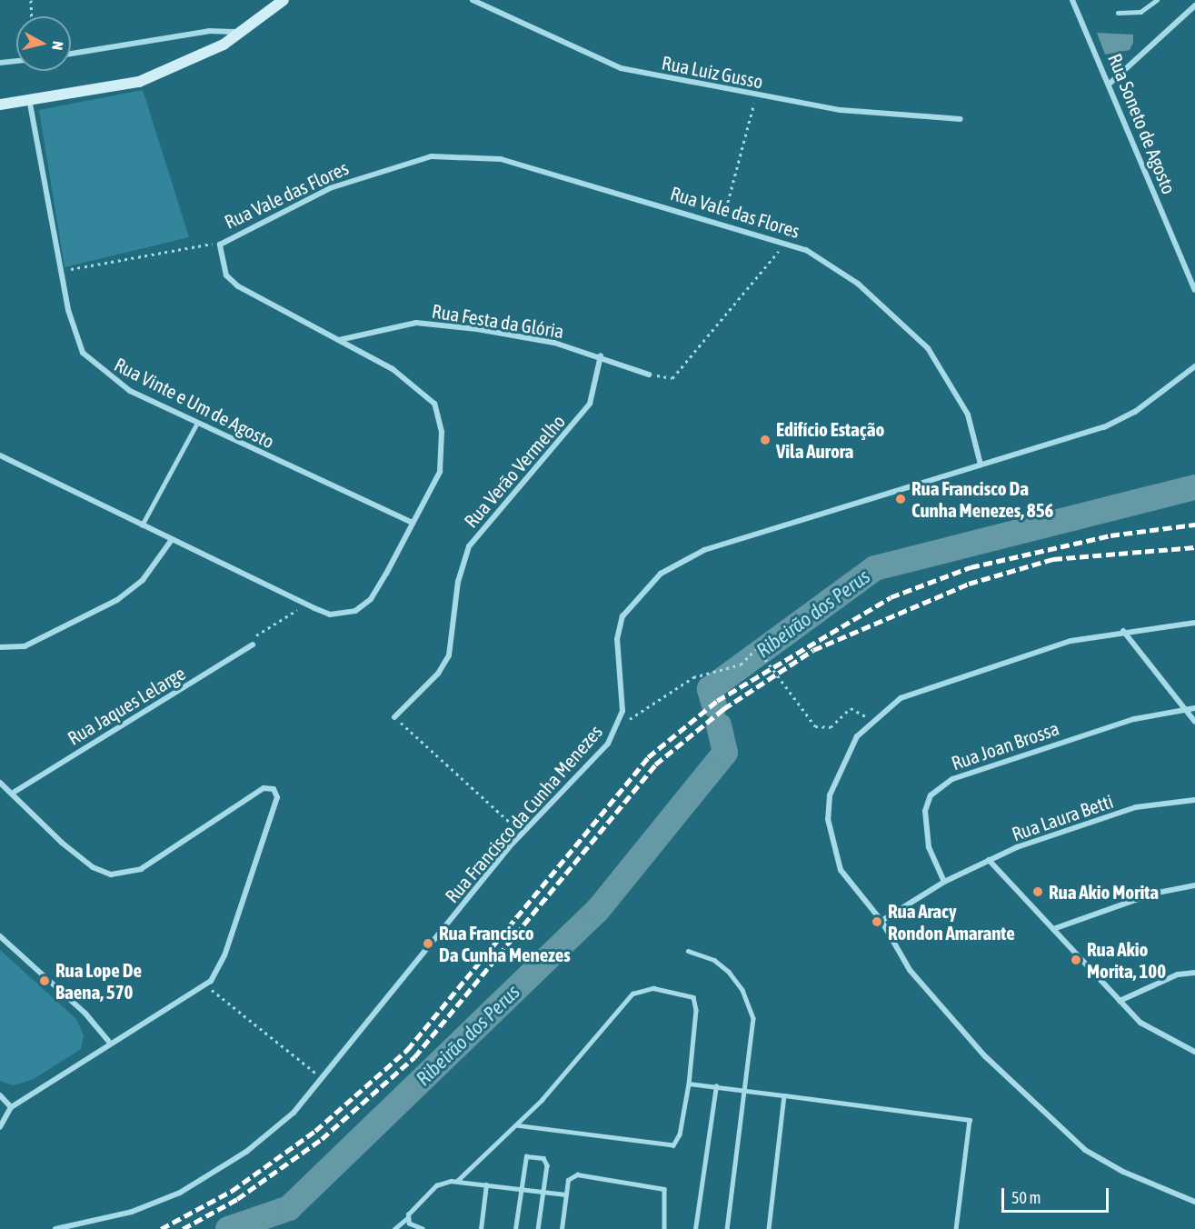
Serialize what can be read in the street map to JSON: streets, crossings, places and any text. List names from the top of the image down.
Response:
{
  "streets": {
    "street": [
      "Rua Luiz Gusso",
      "Rua Soneto de Agosto",
      "Rua Vale das Flores",
      "Rua Festa da Glória",
      "Rua Vinte e Um de Agosto",
      "Rua Verão Vermelho",
      "Rua Jaques Lelarge",
      "Rua Joan Brossa",
      "Rua Francisco da Cunha Menezes",
      "Rua Laura Betti"
    ]
  },
  "crossings": [
    ["Rua Vale das Flores", "Rua Festa da Glória"],
    ["Rua Vale das Flores", "Rua Vinte e Um de Agosto"],
    ["Rua Vale das Flores", "Rua Francisco da Cunha Menezes"],
    ["Rua Festa da Glória", "Rua Verão Vermelho"],
    ["Rua Joan Brossa", "Rua Laura Betti"]
  ],
  "water": ["Ribeirão dos Perus"],
  "places": [
    "Edifício Estação Vila Aurora",
    "Rua Francisco Da Cunha Menezes, 856",
    "Rua Akio Morita",
    "Rua Aracy Rondon Amarante",
    "Rua Francisco Da Cunha Menezes",
    "Rua Akio Morita, 100",
    "Rua Lope De Baena, 570"
  ],
  "scale_bar": "50 m",
  "north": "right"
}
